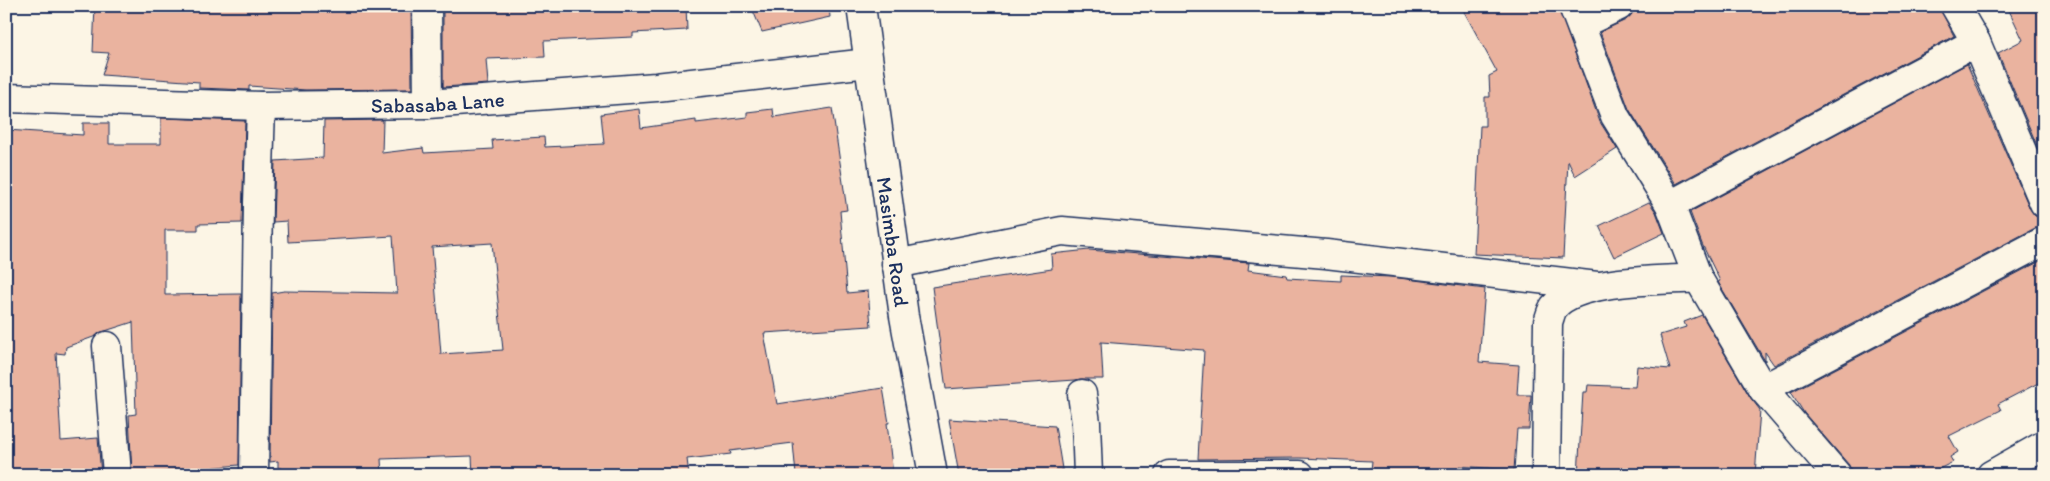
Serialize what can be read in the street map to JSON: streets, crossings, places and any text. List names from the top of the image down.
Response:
{
  "streets": {
    "street": ["Sabasaba Lane", "Masimba Road"]
  },
  "crossings": [
    ["Sabasaba Lane", "Masimba Road"]
  ]
}
